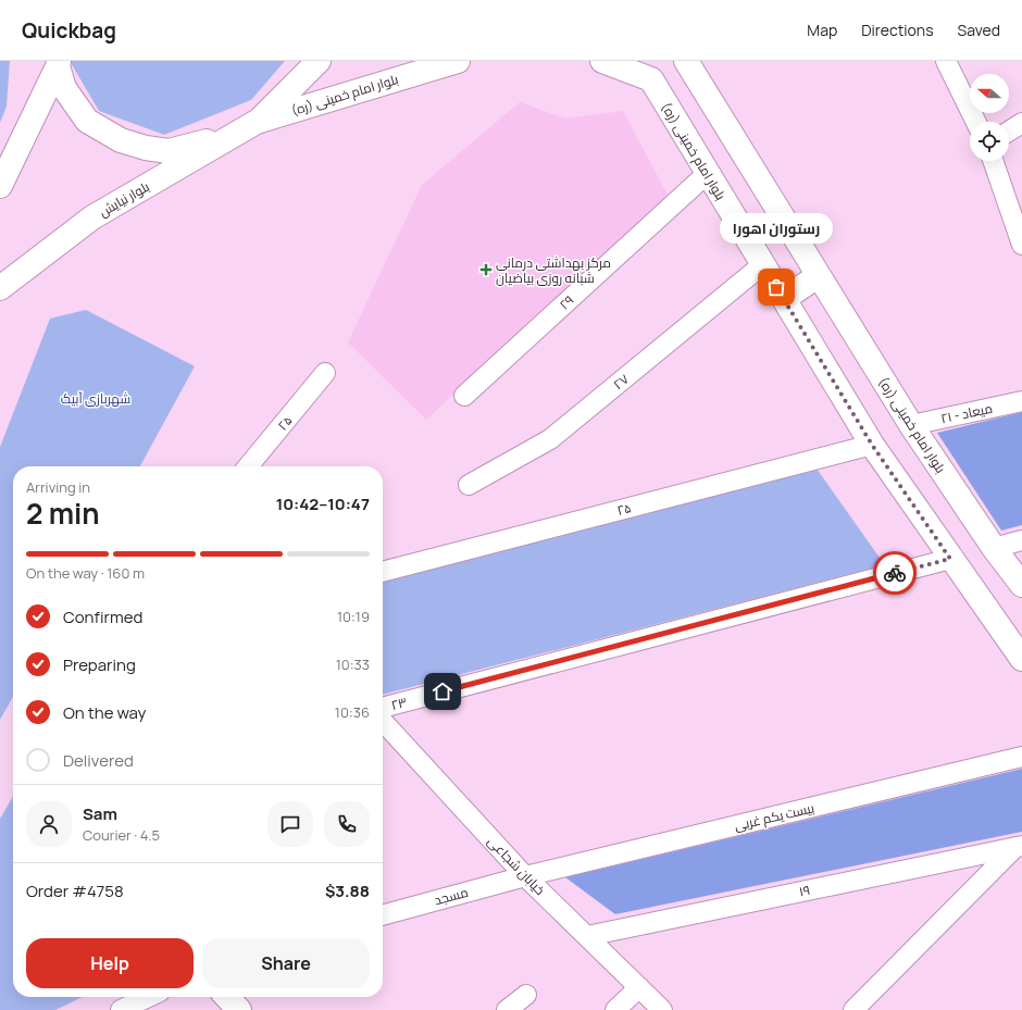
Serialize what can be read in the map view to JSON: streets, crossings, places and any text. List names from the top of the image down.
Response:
{
  "streets": {
    "main road": ["بلوار امام خمینی (ره)", "بلوار نیایش"],
    "street": [
      "۲۹",
      "۲۷",
      "۲۱ - میعاد",
      "۲۵",
      "۲۳",
      "بیست یکم غربی",
      "خیابان شجاعی",
      "۱۹",
      "مسجد"
    ]
  },
  "crossings": [
    ["بلوار امام خمینی (ره)", "بلوار نیایش"],
    ["بلوار امام خمینی (ره)", "۲۹"],
    ["بلوار امام خمینی (ره)", "۲۷"],
    ["بلوار امام خمینی (ره)", "۲۱ - میعاد"],
    ["بلوار امام خمینی (ره)", "۲۵"],
    ["بلوار امام خمینی (ره)", "۲۳"],
    ["بیست یکم غربی", "خیابان شجاعی"],
    ["بیست یکم غربی", "مسجد"],
    ["خیابان شجاعی", "۱۹"],
    ["خیابان شجاعی", "مسجد"]
  ],
  "parks": ["شهربازی آبیک"],
  "places": {
    "health": ["مرکز بهداشتی درمانی شبانه روزی بیاضیان"],
    "other": ["رستوران اهورا"]
  },
  "north": "left",
  "page": {
    "header": "Quickbag",
    "nav": ["Map", "Directions", "Saved"],
    "bubble": "رستوران اهورا",
    "heading": ["2 min", "Arriving in", "10:42–10:47"],
    "panel": [
      "Sam",
      "Courier · 4.5",
      "Order #4758",
      "$3.88"
    ],
    "bar": "On the way · 160 m",
    "list": [
      ["Confirmed", "10:19"],
      ["Preparing", "10:33"],
      ["On the way", "10:36"],
      "Delivered"
    ],
    "buttons": ["Help", "Share"]
  }
}
